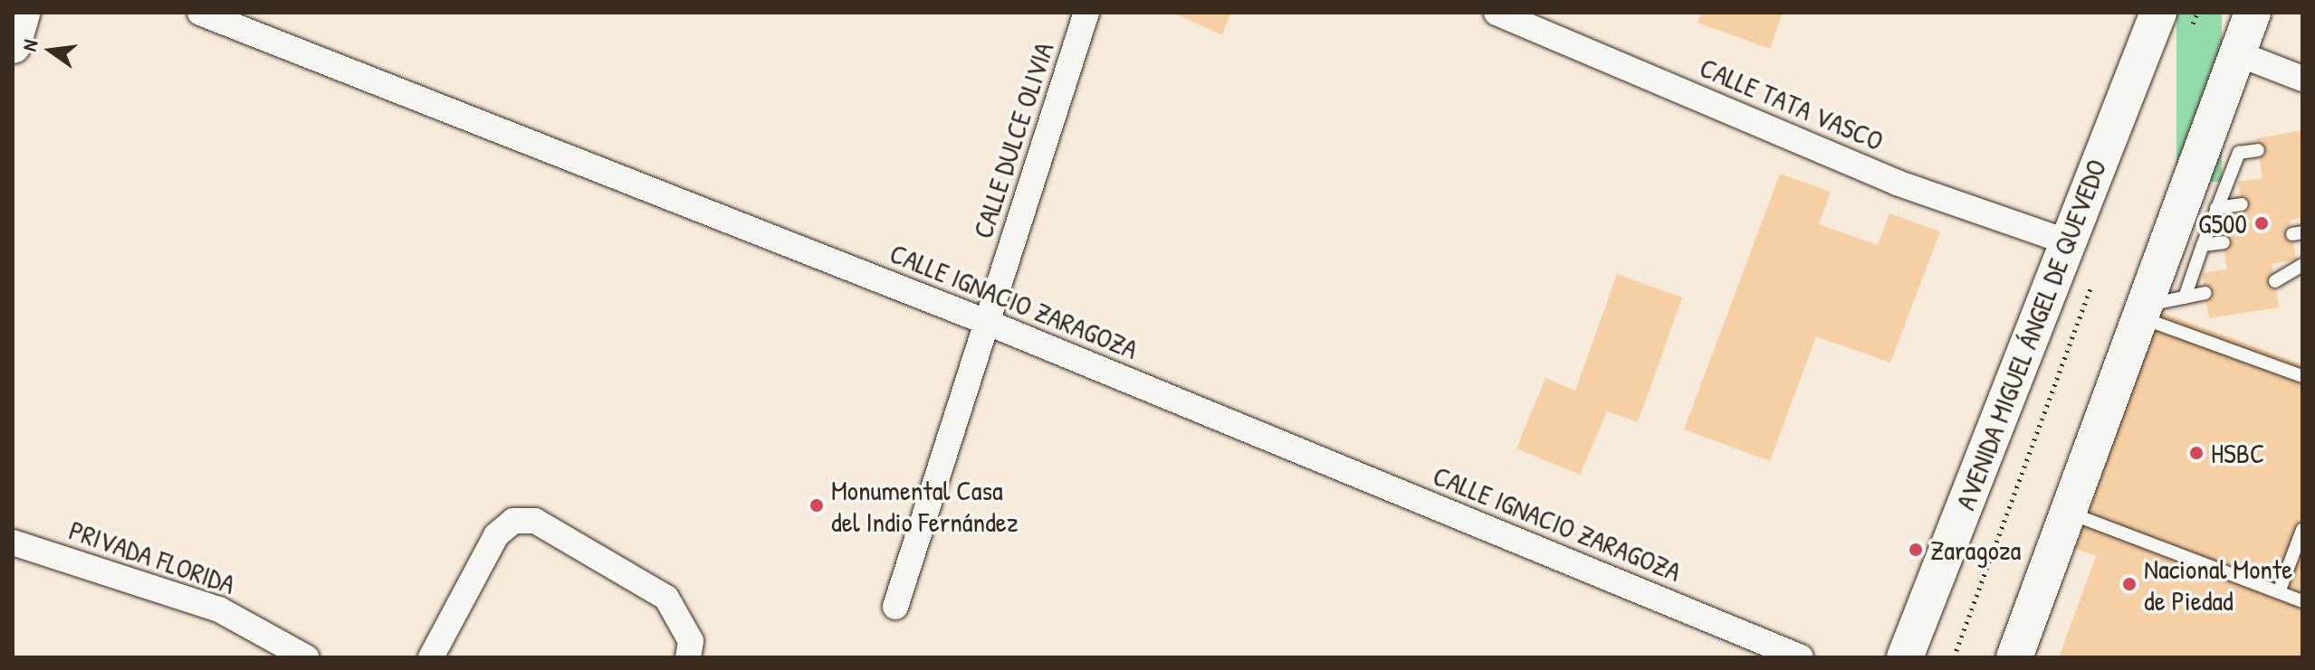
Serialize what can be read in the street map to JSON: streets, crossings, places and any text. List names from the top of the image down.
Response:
{
  "streets": {
    "main road": ["AVENIDA MIGUEL ÁNGEL DE QUEVEDO"],
    "street": [
      "CALLE TATA VASCO",
      "CALLE DULCE OLIVIA",
      "CALLE IGNACIO ZARAGOZA",
      "PRIVADA FLORIDA"
    ]
  },
  "crossings": [
    ["CALLE TATA VASCO", "AVENIDA MIGUEL ÁNGEL DE QUEVEDO"],
    ["CALLE DULCE OLIVIA", "CALLE IGNACIO ZARAGOZA"]
  ],
  "places": [
    "G500",
    "HSBC",
    "Monumental Casa del Indio Fernández",
    "Zaragoza",
    "Nacional Monte de Piedad"
  ],
  "north": "left"
}
